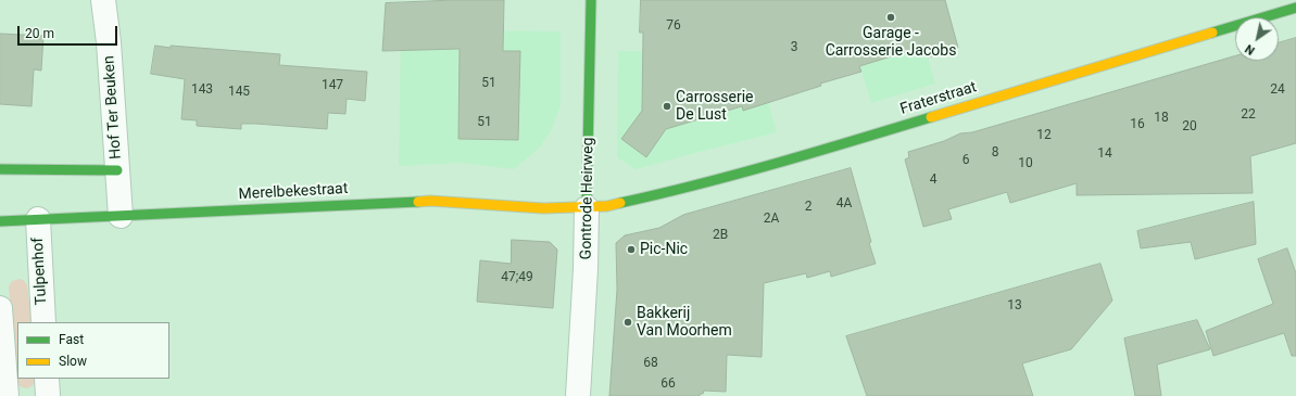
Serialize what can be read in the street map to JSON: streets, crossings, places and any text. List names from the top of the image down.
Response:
{
  "streets": {
    "street": [
      "Fraterstraat",
      "Hof Ter Beuken",
      "Merelbekestraat",
      "Gontrode Heirweg",
      "Tulpenhof"
    ]
  },
  "crossings": [
    ["Fraterstraat", "Merelbekestraat"],
    ["Fraterstraat", "Gontrode Heirweg"],
    ["Hof Ter Beuken", "Merelbekestraat"],
    ["Merelbekestraat", "Gontrode Heirweg"],
    ["Merelbekestraat", "Tulpenhof"]
  ],
  "places": [
    "Garage - Carrosserie Jacobs",
    "Carrosserie De Lust",
    "Pic-Nic",
    "Bakkerij Van Moorhem"
  ],
  "house_numbers": [
    "76",
    "3",
    "51",
    "147",
    "143",
    "24",
    "145",
    "22",
    "18",
    "51",
    "16",
    "20",
    "12",
    "8",
    "14",
    "6",
    "10",
    "4",
    "4A",
    "2",
    "2A",
    "2B",
    "47;49",
    "13",
    "68",
    "66"
  ],
  "legend": ["Fast", "Slow"],
  "scale_bar": "20 m",
  "north": "bottom left"
}
